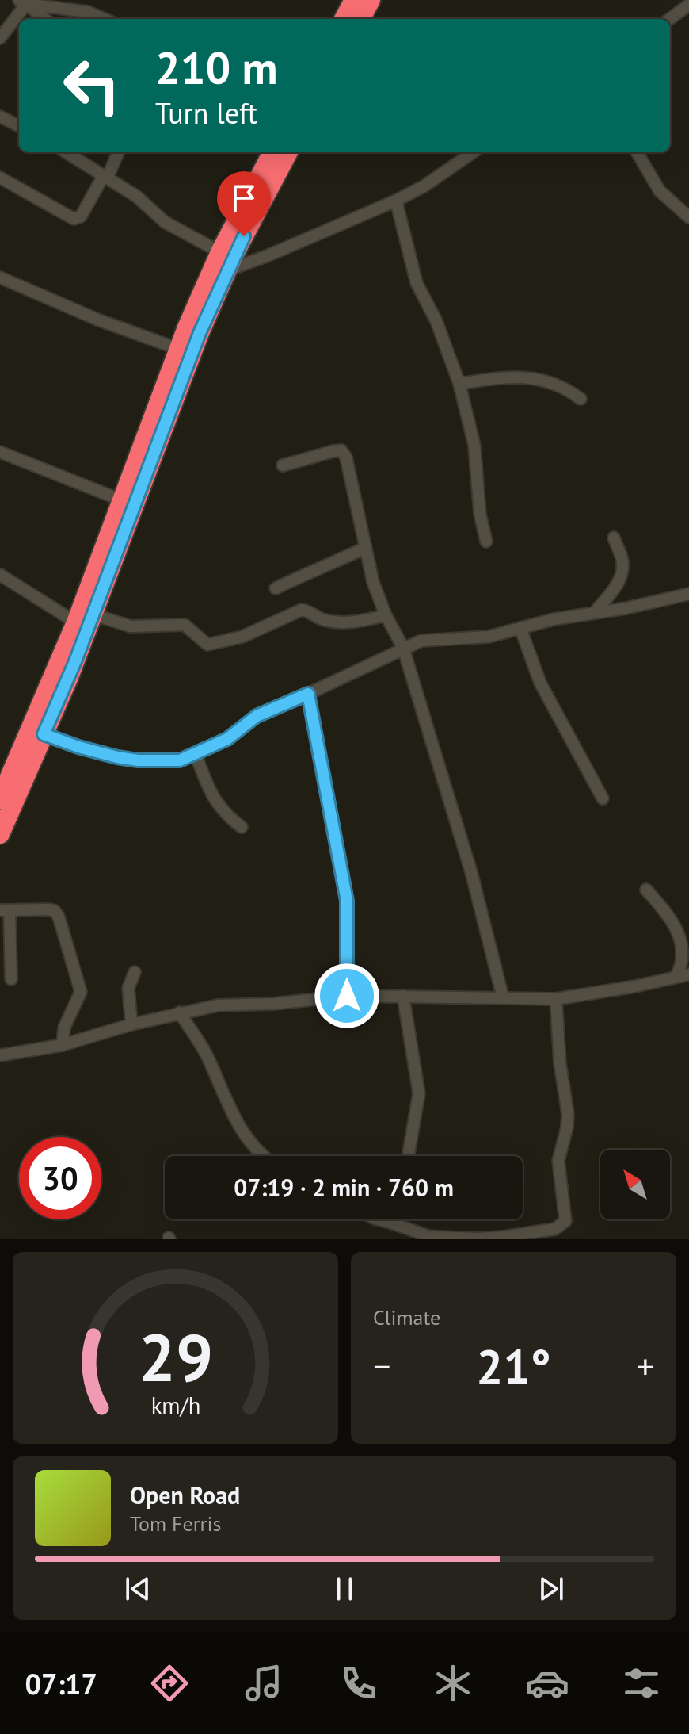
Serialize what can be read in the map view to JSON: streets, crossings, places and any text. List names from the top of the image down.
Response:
{
  "north": "top left",
  "page": {
    "turn": ["210 m", "Turn left"],
    "limit": "30",
    "trip": "07:19 · 2 min · 760 m",
    "tile": "Climate",
    "heat": ["−", "21°", "+"],
    "song": ["Open Road", "Tom Ferris"],
    "tabs": "07:17",
    "gauge": ["29", "km/h"]
  }
}
